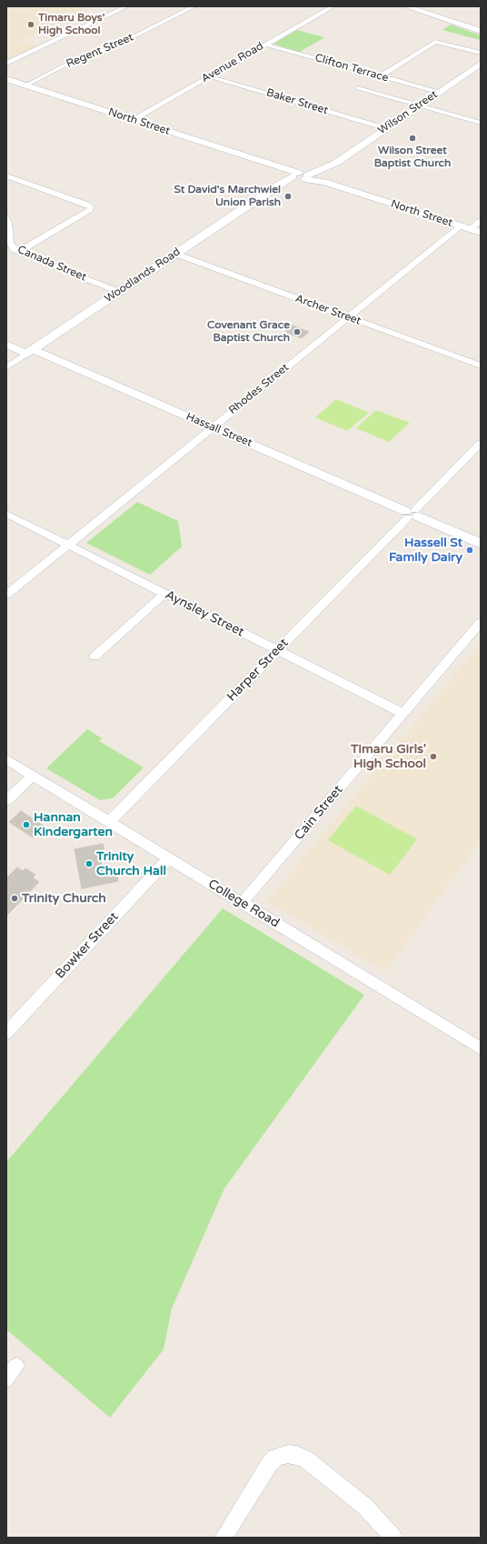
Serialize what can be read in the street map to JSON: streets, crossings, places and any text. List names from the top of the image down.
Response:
{
  "streets": {
    "street": [
      "Regent Street",
      "Avenue Road",
      "Clifton Terrace",
      "Baker Street",
      "Wilson Street",
      "North Street",
      "Canada Street",
      "Woodlands Road",
      "Archer Street",
      "Rhodes Street",
      "Hassall Street",
      "Aynsley Street",
      "Harper Street",
      "Cain Street",
      "College Road",
      "Bowker Street"
    ]
  },
  "crossings": [
    ["Regent Street", "North Street"],
    ["Avenue Road", "Clifton Terrace"],
    ["Avenue Road", "Baker Street"],
    ["Avenue Road", "North Street"],
    ["Clifton Terrace", "Wilson Street"],
    ["Baker Street", "Wilson Street"],
    ["Wilson Street", "North Street"],
    ["Wilson Street", "Woodlands Road"],
    ["North Street", "Woodlands Road"],
    ["North Street", "Rhodes Street"],
    ["Canada Street", "Woodlands Road"],
    ["Woodlands Road", "Archer Street"],
    ["Woodlands Road", "Hassall Street"],
    ["Archer Street", "Rhodes Street"],
    ["Rhodes Street", "Hassall Street"],
    ["Rhodes Street", "Aynsley Street"],
    ["Hassall Street", "Harper Street"],
    ["Aynsley Street", "Harper Street"],
    ["Aynsley Street", "Cain Street"],
    ["Harper Street", "College Road"],
    ["Cain Street", "College Road"],
    ["College Road", "Bowker Street"]
  ],
  "places": [
    "Timaru Boys' High School",
    "Wilson Street Baptist Church",
    "St David's Marchwiel Union Parish",
    "Covenant Grace Baptist Church",
    "Hassell St Family Dairy",
    "Timaru Girls' High School",
    "Hannan Kindergarten",
    "Trinity Church Hall",
    "Trinity Church"
  ]
}
